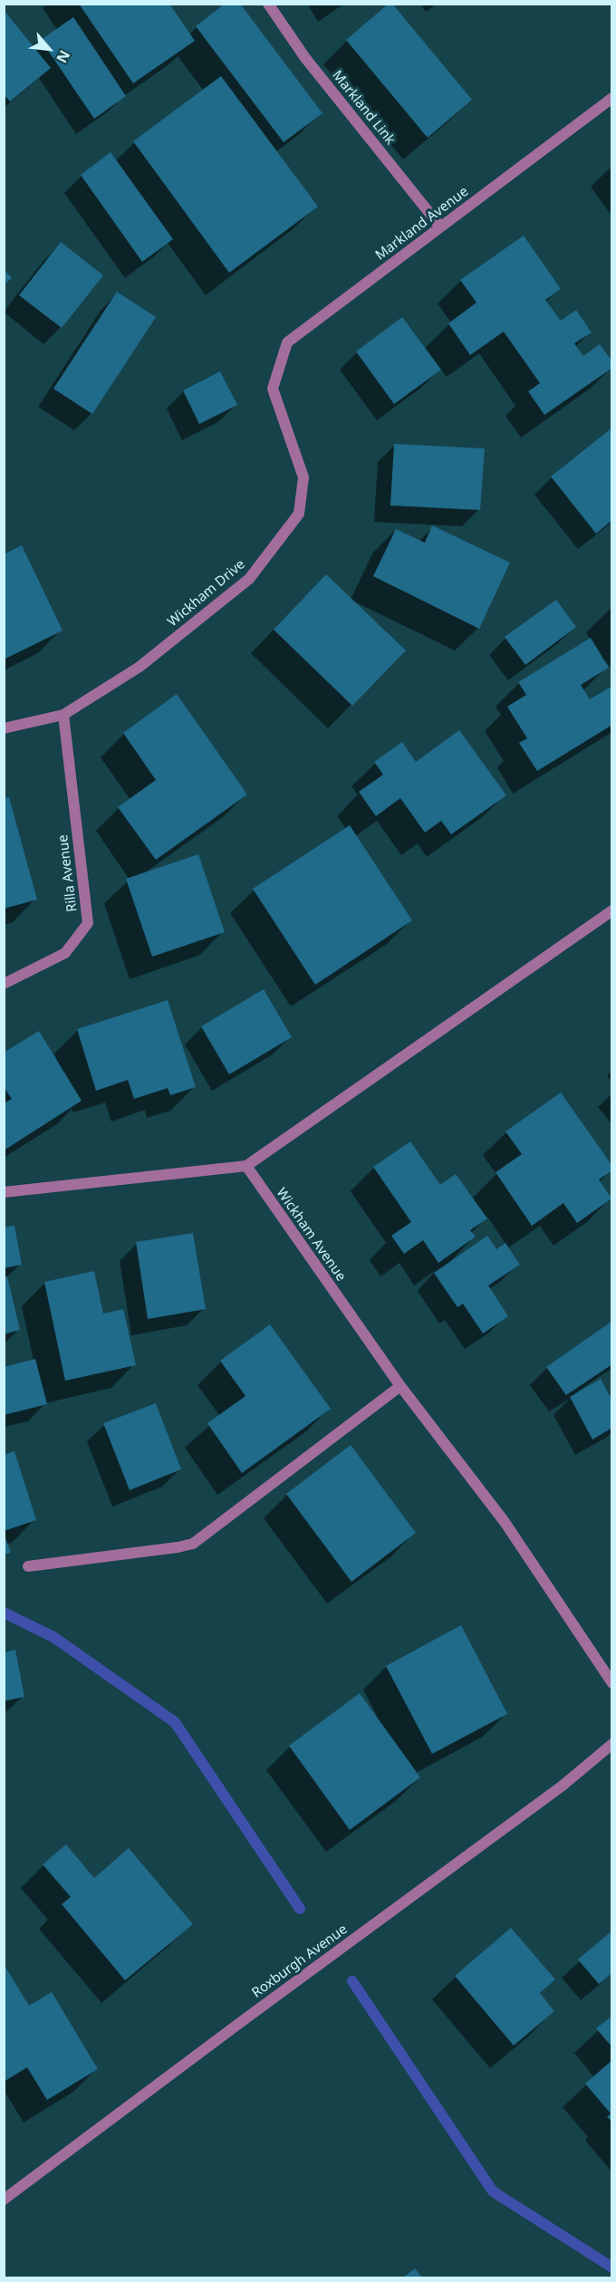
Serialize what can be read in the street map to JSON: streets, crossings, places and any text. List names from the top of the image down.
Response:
{
  "streets": {
    "street": [
      "Markland Link",
      "Markland Avenue",
      "Wickham Drive",
      "Rilla Avenue",
      "Wickham Avenue",
      "Roxburgh Avenue"
    ]
  },
  "crossings": [
    ["Markland Link", "Markland Avenue"],
    ["Markland Avenue", "Wickham Drive"],
    ["Wickham Drive", "Rilla Avenue"]
  ],
  "north": "bottom right"
}
